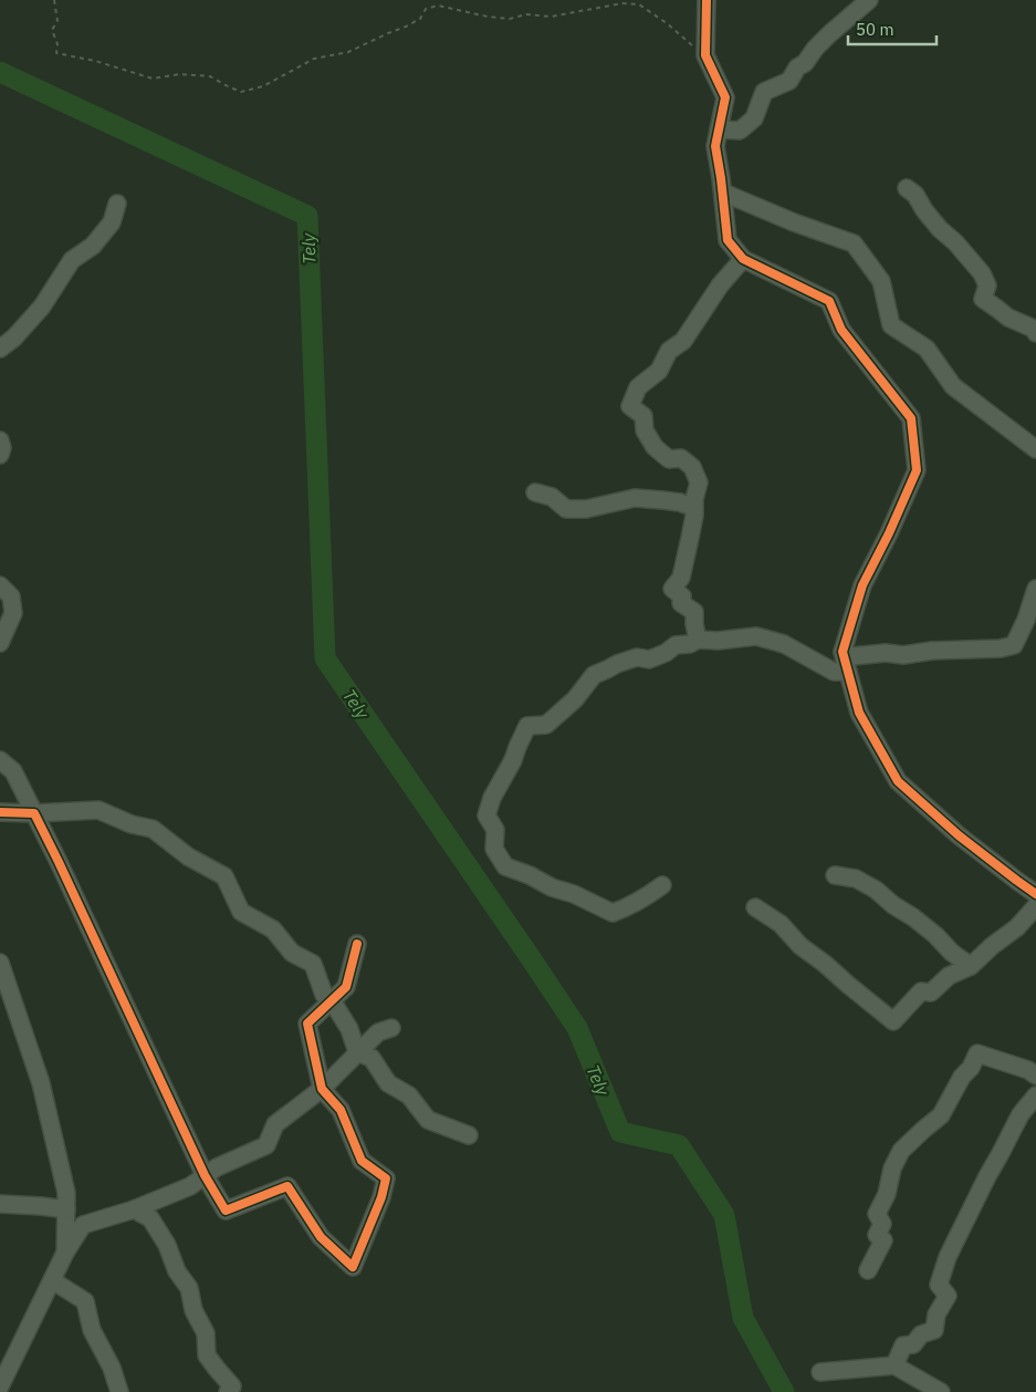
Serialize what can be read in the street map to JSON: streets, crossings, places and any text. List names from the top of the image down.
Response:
{
  "water": ["Tely"],
  "scale_bar": "50 m"
}
